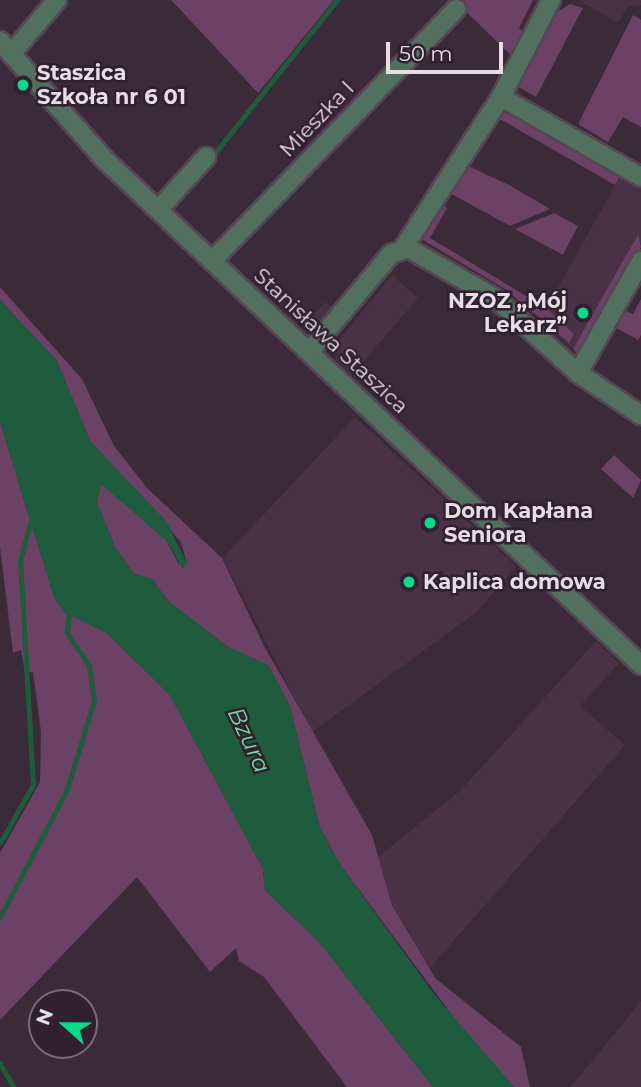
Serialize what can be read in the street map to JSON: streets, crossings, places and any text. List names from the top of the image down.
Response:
{
  "streets": {
    "street": ["Mieszka I", "Stanisława Staszica"]
  },
  "crossings": [
    ["Mieszka I", "Stanisława Staszica"]
  ],
  "water": ["Bzura"],
  "places": [
    "Staszica Szkoła nr 6 01",
    "NZOZ „Mój Lekarz”",
    "Dom Kapłana Seniora",
    "Kaplica domowa"
  ],
  "scale_bar": "50 m",
  "north": "left"
}
